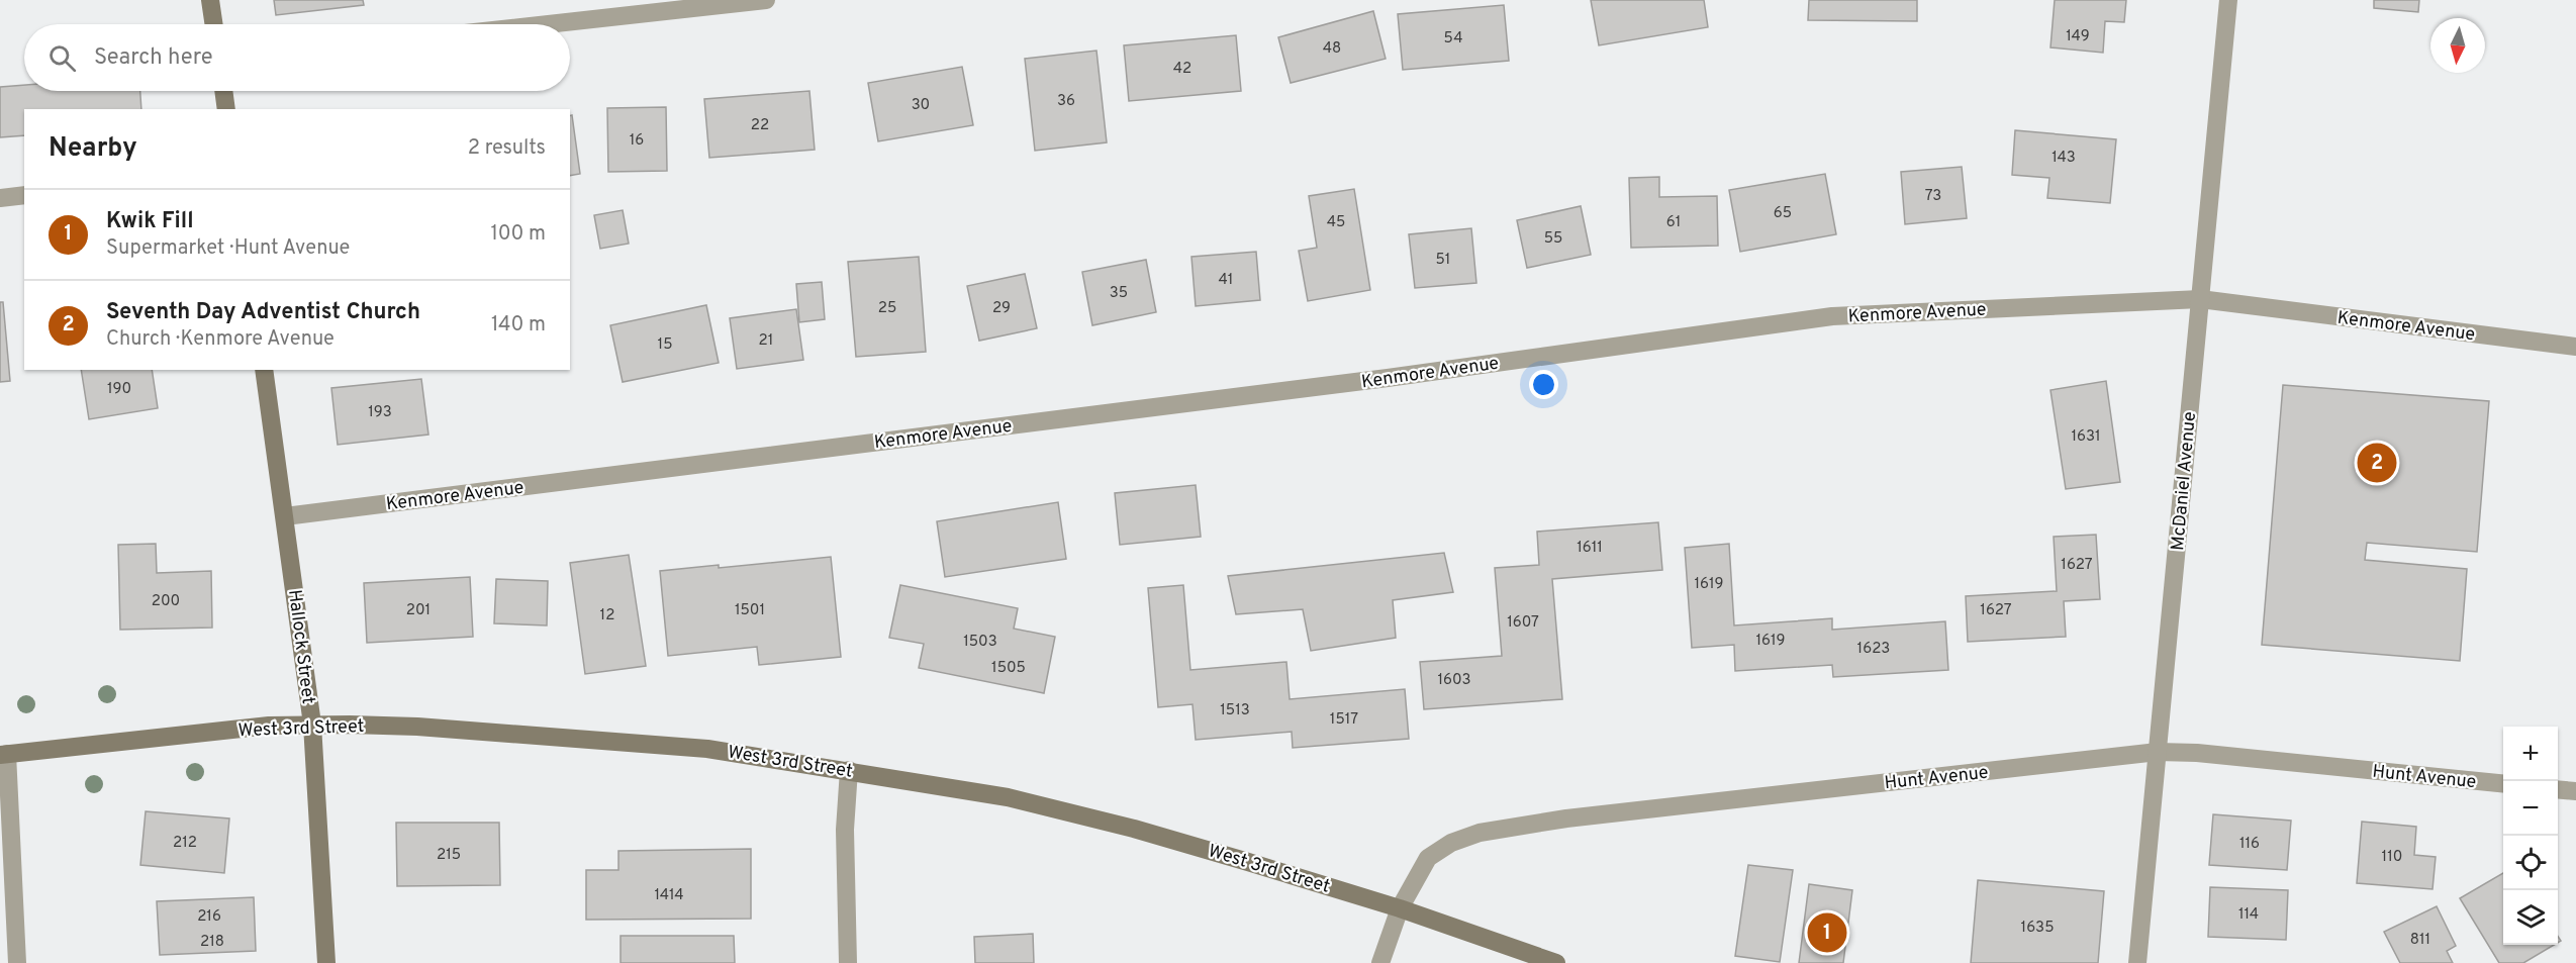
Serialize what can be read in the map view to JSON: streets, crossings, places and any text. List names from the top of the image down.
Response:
{
  "streets": {
    "street": [
      "Kenmore Avenue",
      "McDaniel Avenue",
      "Hallock Street",
      "West 3rd Street",
      "Hunt Avenue"
    ]
  },
  "crossings": [
    ["Kenmore Avenue", "McDaniel Avenue"],
    ["Kenmore Avenue", "Hallock Street"],
    ["McDaniel Avenue", "Hunt Avenue"],
    ["Hallock Street", "West 3rd Street"],
    ["West 3rd Street", "Hunt Avenue"]
  ],
  "house_numbers": [
    "149",
    "54",
    "48",
    "42",
    "36",
    "30",
    "22",
    "16",
    "143",
    "73",
    "65",
    "45",
    "61",
    "55",
    "51",
    "41",
    "35",
    "25",
    "29",
    "21",
    "15",
    "190",
    "193",
    "1631",
    "1611",
    "1627",
    "1619",
    "200",
    "201",
    "1501",
    "1627",
    "12",
    "1607",
    "1619",
    "1503",
    "1623",
    "1505",
    "1603",
    "1513",
    "1517",
    "212",
    "116",
    "215",
    "110",
    "1414",
    "114",
    "216",
    "1635",
    "811",
    "218"
  ],
  "north": "bottom",
  "page": {
    "search": "Search here",
    "heading": ["Nearby", "2 results"],
    "list": [
      {
        "mark": "1",
        "name": "Kwik Fill",
        "note": "Supermarket · Hunt Avenue",
        "value": "100 m"
      },
      {
        "mark": "2",
        "name": "Seventh Day Adventist Church",
        "note": "Church · Kenmore Avenue",
        "value": "140 m"
      }
    ],
    "pins": ["2", "1"],
    "map_buttons": ["+", "−"]
  }
}
